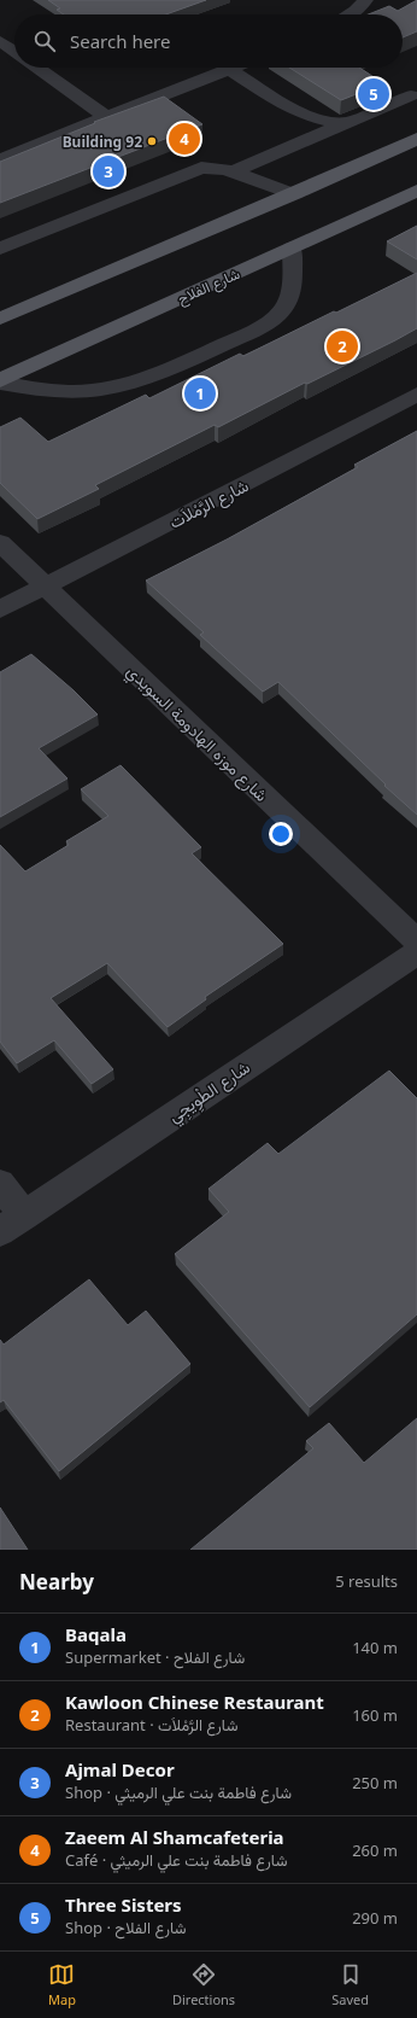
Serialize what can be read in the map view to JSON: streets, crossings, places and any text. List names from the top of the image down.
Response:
{
  "streets": {
    "main road": ["شارع الفلاح"],
    "street": ["شارع الرَّمْلاَت", "شارع موزه الهادومة السويدي", "شارع الطْوِيجِي"]
  },
  "crossings": [
    ["شارع الرَّمْلاَت", "شارع موزه الهادومة السويدي"]
  ],
  "places": ["Building 92"],
  "page": {
    "search": "Search here",
    "pins": [
      "5",
      "4",
      "3",
      "2",
      "1"
    ],
    "heading": ["Nearby", "5 results"],
    "list": [
      {
        "mark": "1",
        "name": "Baqala",
        "note": "Supermarket · شارع الفلاح",
        "value": "140 m"
      },
      {
        "mark": "2",
        "name": "Kawloon Chinese Restaurant",
        "note": "Restaurant · شارع الرَّمْلاَت",
        "value": "160 m"
      },
      {
        "mark": "3",
        "name": "Ajmal Decor",
        "note": "Shop · شارع فاطمة بنت علي الرميثي",
        "value": "250 m"
      },
      {
        "mark": "4",
        "name": "Zaeem Al Shamcafeteria",
        "note": "Café · شارع فاطمة بنت علي الرميثي",
        "value": "260 m"
      },
      {
        "mark": "5",
        "name": "Three Sisters",
        "note": "Shop · شارع الفلاح",
        "value": "290 m"
      }
    ],
    "nav": ["Map", "Directions", "Saved"]
  }
}
